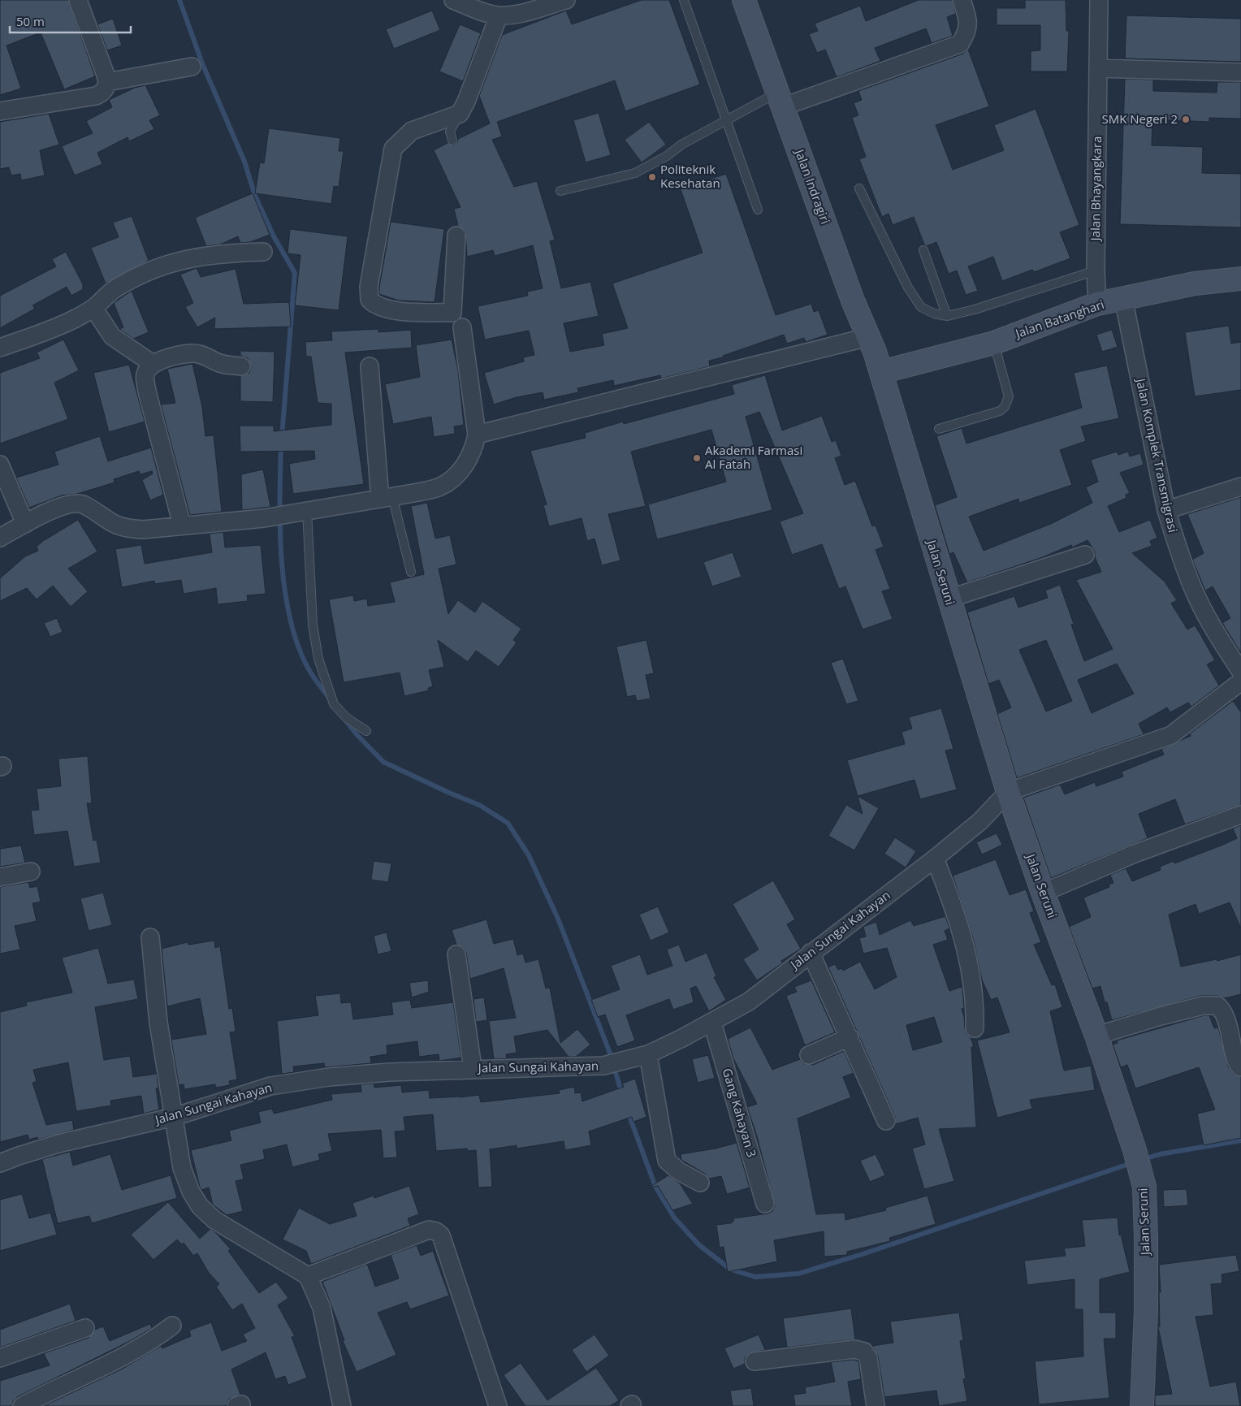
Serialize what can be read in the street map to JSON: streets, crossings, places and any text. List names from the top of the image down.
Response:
{
  "streets": {
    "street": [
      "Jalan Indragiri",
      "Jalan Bhayangkara",
      "Jalan Batanghari",
      "Jalan Komplek Transmigrasi",
      "Jalan Seruni",
      "Jalan Sungai Kahayan",
      "Gang Kahayan 3"
    ]
  },
  "crossings": [
    ["Jalan Indragiri", "Jalan Batanghari"],
    ["Jalan Indragiri", "Jalan Seruni"],
    ["Jalan Bhayangkara", "Jalan Batanghari"],
    ["Jalan Batanghari", "Jalan Komplek Transmigrasi"],
    ["Jalan Batanghari", "Jalan Seruni"],
    ["Jalan Seruni", "Jalan Sungai Kahayan"],
    ["Jalan Sungai Kahayan", "Gang Kahayan 3"]
  ],
  "places": ["SMK Negeri 2", "Politeknik Kesehatan", "Akademi Farmasi Al Fatah"],
  "scale_bar": "50 m"
}
